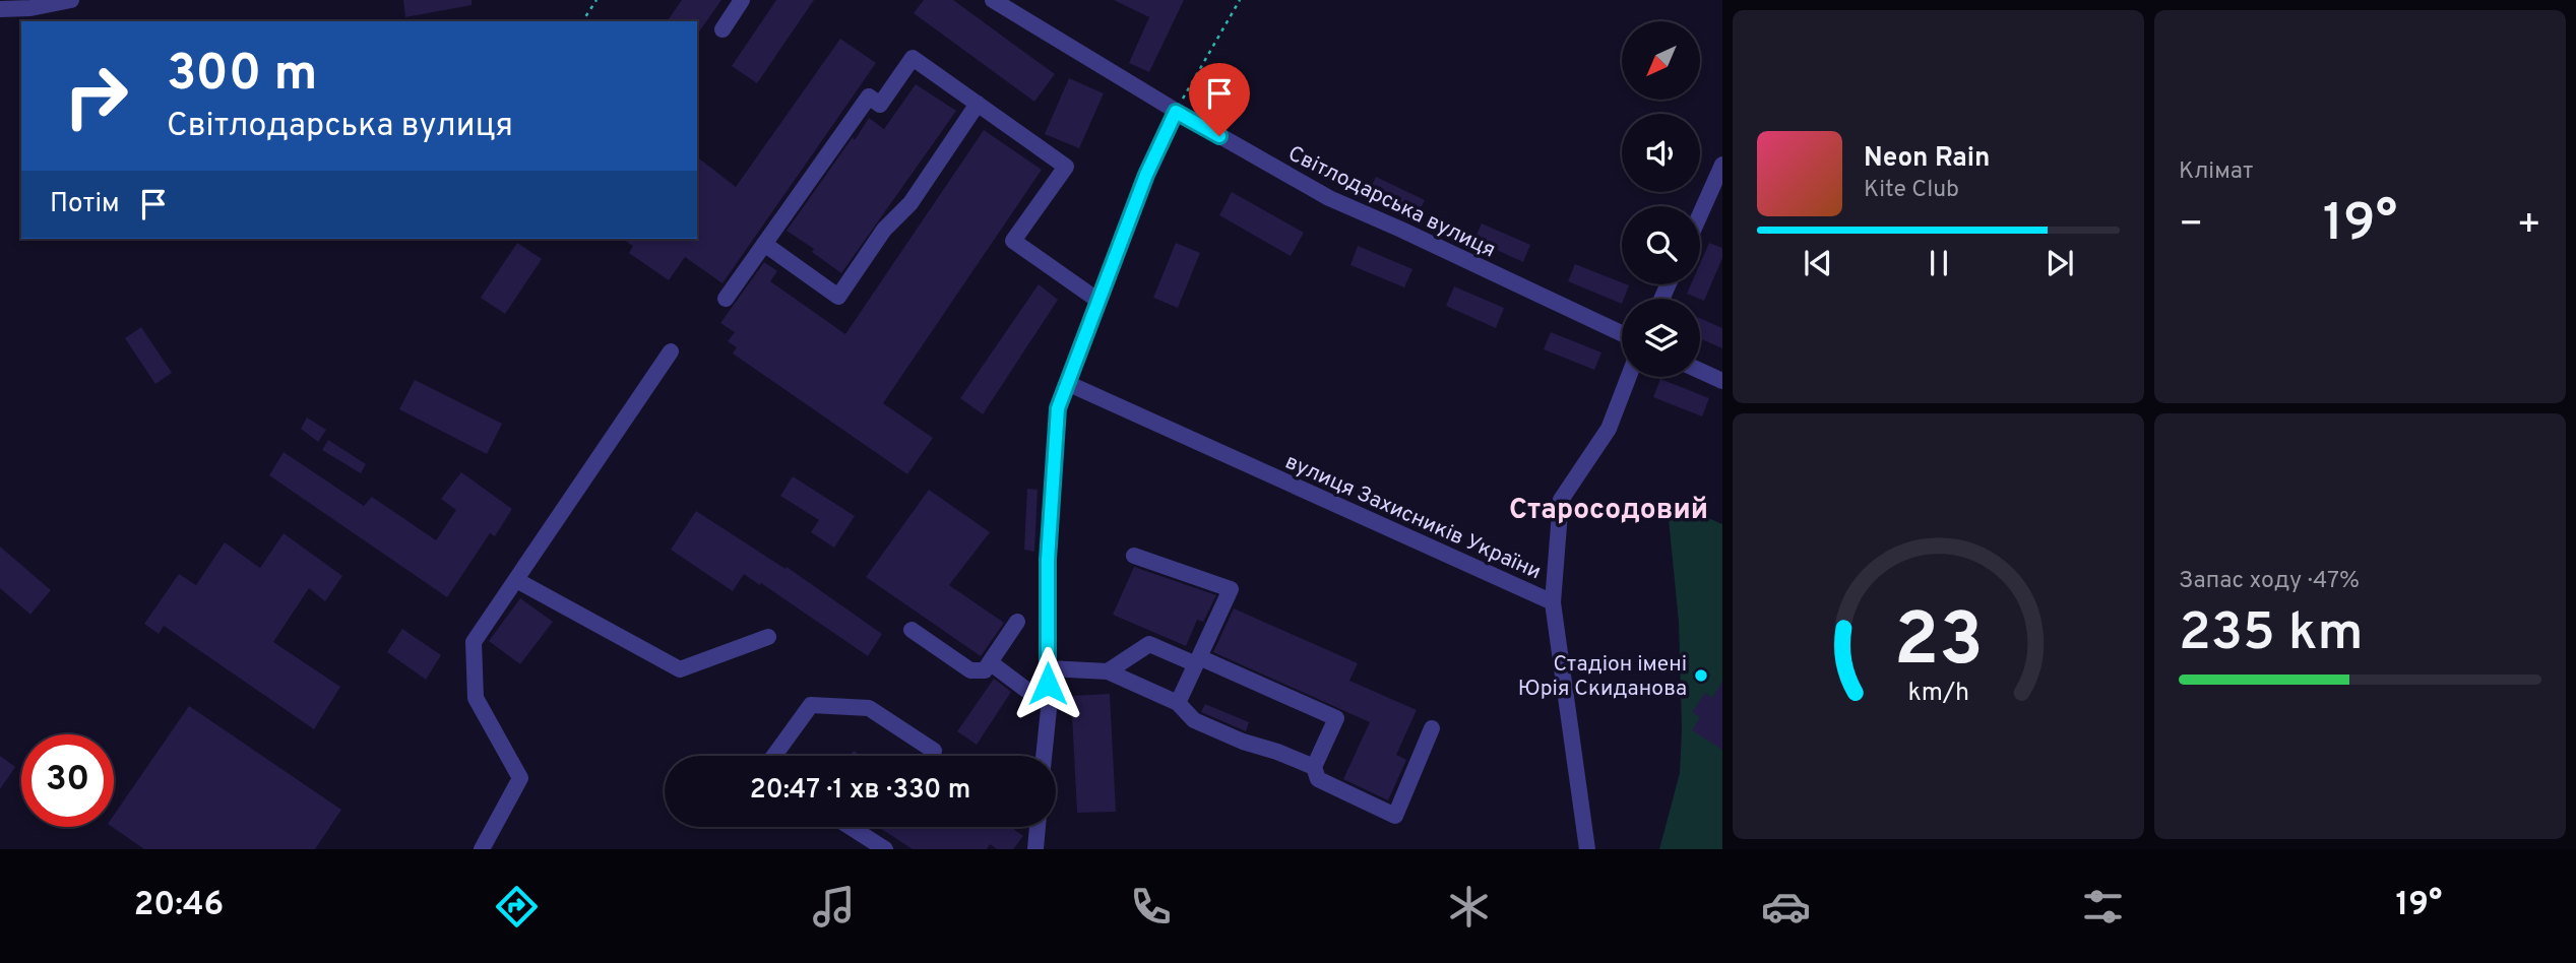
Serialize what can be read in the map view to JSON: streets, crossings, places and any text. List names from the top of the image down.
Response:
{
  "streets": {
    "street": ["Світлодарська вулиця", "вулиця Захисників України"]
  },
  "districts": ["Старосодовий"],
  "places": ["Стадiон імені Юрія Скиданова"],
  "north": "bottom left",
  "page": {
    "tile": [
      "Клімат",
      ["Запас ходу · 47%", "235 km"]
    ],
    "turn": ["300 m", "Світлодарська вулиця"],
    "song": ["Neon Rain", "Kite Club"],
    "then": "Потім",
    "heat": ["−", "19°", "+"],
    "limit": "30",
    "trip": "20:47 · 1 хв · 330 m",
    "tabs": ["20:46", "19°"],
    "gauge": ["23", "km/h"]
  }
}
